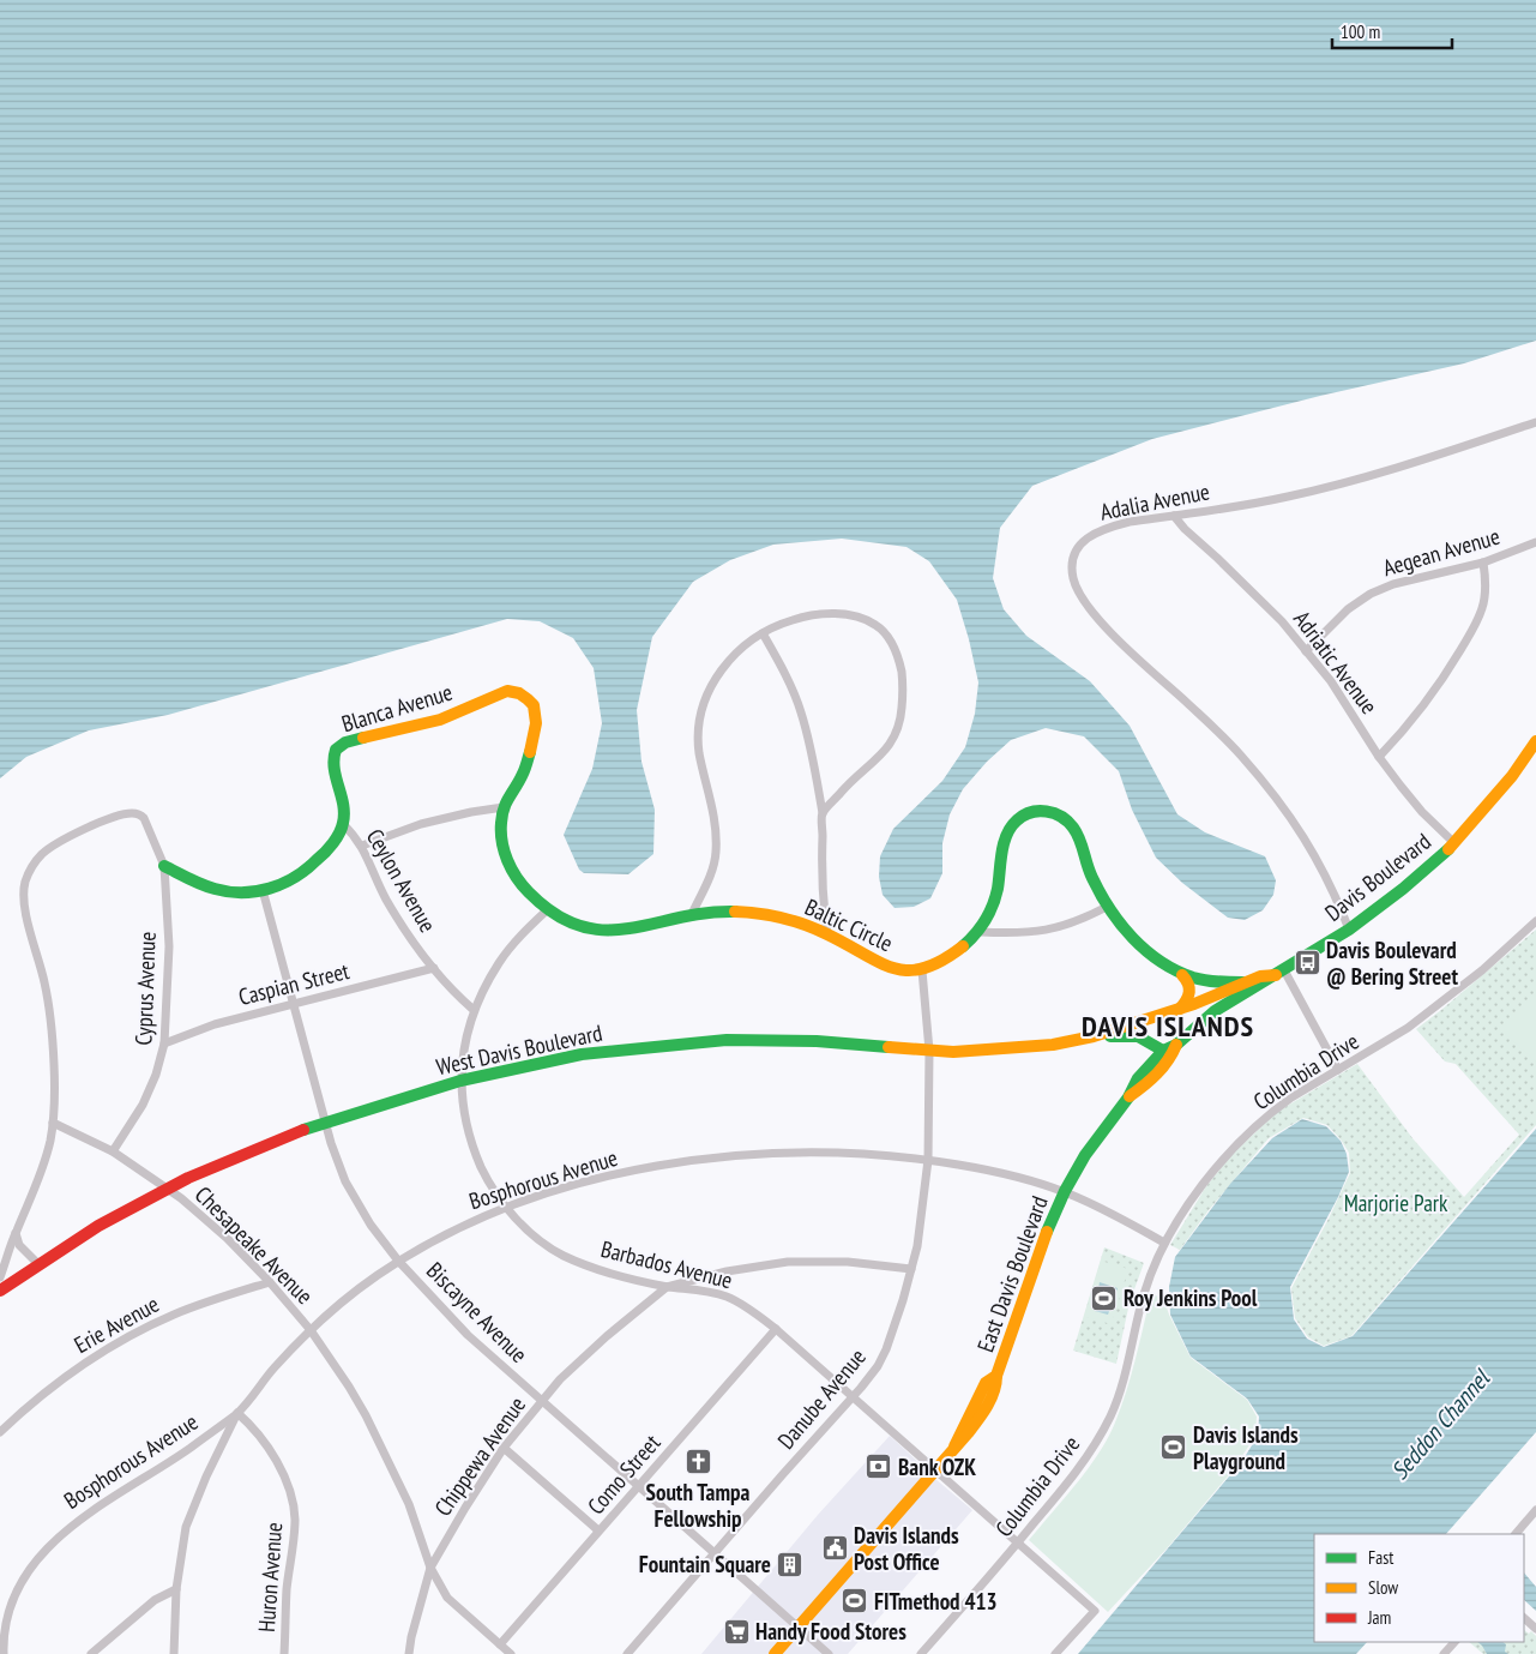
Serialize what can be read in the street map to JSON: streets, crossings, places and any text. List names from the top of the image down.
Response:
{
  "streets": {
    "street": [
      "Adalia Avenue",
      "Aegean Avenue",
      "Adriatic Avenue",
      "Blanca Avenue",
      "Davis Boulevard",
      "Ceylon Avenue",
      "Baltic Circle",
      "Caspian Street",
      "Cyprus Avenue",
      "West Davis Boulevard",
      "Columbia Drive",
      "Bosphorous Avenue",
      "Chesapeake Avenue",
      "Barbados Avenue",
      "East Davis Boulevard",
      "Biscayne Avenue",
      "Erie Avenue",
      "Danube Avenue",
      "Chippewa Avenue",
      "Como Street",
      "Huron Avenue"
    ]
  },
  "crossings": [
    ["Adalia Avenue", "Adriatic Avenue"],
    ["Adalia Avenue", "Davis Boulevard"],
    ["Aegean Avenue", "Adriatic Avenue"],
    ["Adriatic Avenue", "Davis Boulevard"],
    ["Blanca Avenue", "Ceylon Avenue"],
    ["Blanca Avenue", "Baltic Circle"],
    ["Davis Boulevard", "West Davis Boulevard"],
    ["Davis Boulevard", "East Davis Boulevard"],
    ["Ceylon Avenue", "Caspian Street"],
    ["Ceylon Avenue", "Barbados Avenue"],
    ["Baltic Circle", "Barbados Avenue"],
    ["Baltic Circle", "Danube Avenue"],
    ["Caspian Street", "Cyprus Avenue"],
    ["Caspian Street", "Biscayne Avenue"],
    ["Cyprus Avenue", "Chesapeake Avenue"],
    ["West Davis Boulevard", "Chesapeake Avenue"],
    ["West Davis Boulevard", "Barbados Avenue"],
    ["West Davis Boulevard", "East Davis Boulevard"],
    ["West Davis Boulevard", "Biscayne Avenue"],
    ["West Davis Boulevard", "Danube Avenue"],
    ["Columbia Drive", "Bosphorous Avenue"],
    ["Columbia Drive", "Barbados Avenue"],
    ["Bosphorous Avenue", "Chesapeake Avenue"],
    ["Bosphorous Avenue", "Barbados Avenue"],
    ["Bosphorous Avenue", "East Davis Boulevard"],
    ["Bosphorous Avenue", "Biscayne Avenue"],
    ["Bosphorous Avenue", "Danube Avenue"],
    ["Bosphorous Avenue", "Huron Avenue"],
    ["Chesapeake Avenue", "Erie Avenue"],
    ["Chesapeake Avenue", "Chippewa Avenue"],
    ["Chesapeake Avenue", "Como Street"],
    ["Barbados Avenue", "East Davis Boulevard"],
    ["Barbados Avenue", "Danube Avenue"],
    ["Barbados Avenue", "Chippewa Avenue"],
    ["Barbados Avenue", "Como Street"],
    ["East Davis Boulevard", "Biscayne Avenue"],
    ["Biscayne Avenue", "Danube Avenue"],
    ["Biscayne Avenue", "Chippewa Avenue"],
    ["Biscayne Avenue", "Como Street"],
    ["Danube Avenue", "Chippewa Avenue"]
  ],
  "districts": ["DAVIS ISLANDS"],
  "water": ["Seddon Channel"],
  "parks": ["Marjorie Park"],
  "places": {
    "bus stop": ["Davis Boulevard @ Bering Street"],
    "sports": ["Roy Jenkins Pool", "Davis Islands Playground", "FITmethod 413"],
    "church": ["South Tampa Fellowship"],
    "bank": ["Bank OZK"],
    "public building": ["Davis Islands Post Office"],
    "building": ["Fountain Square"],
    "supermarket": ["Handy Food Stores"]
  },
  "legend": ["Fast", "Slow", "Jam"],
  "scale_bar": "100 m"
}
